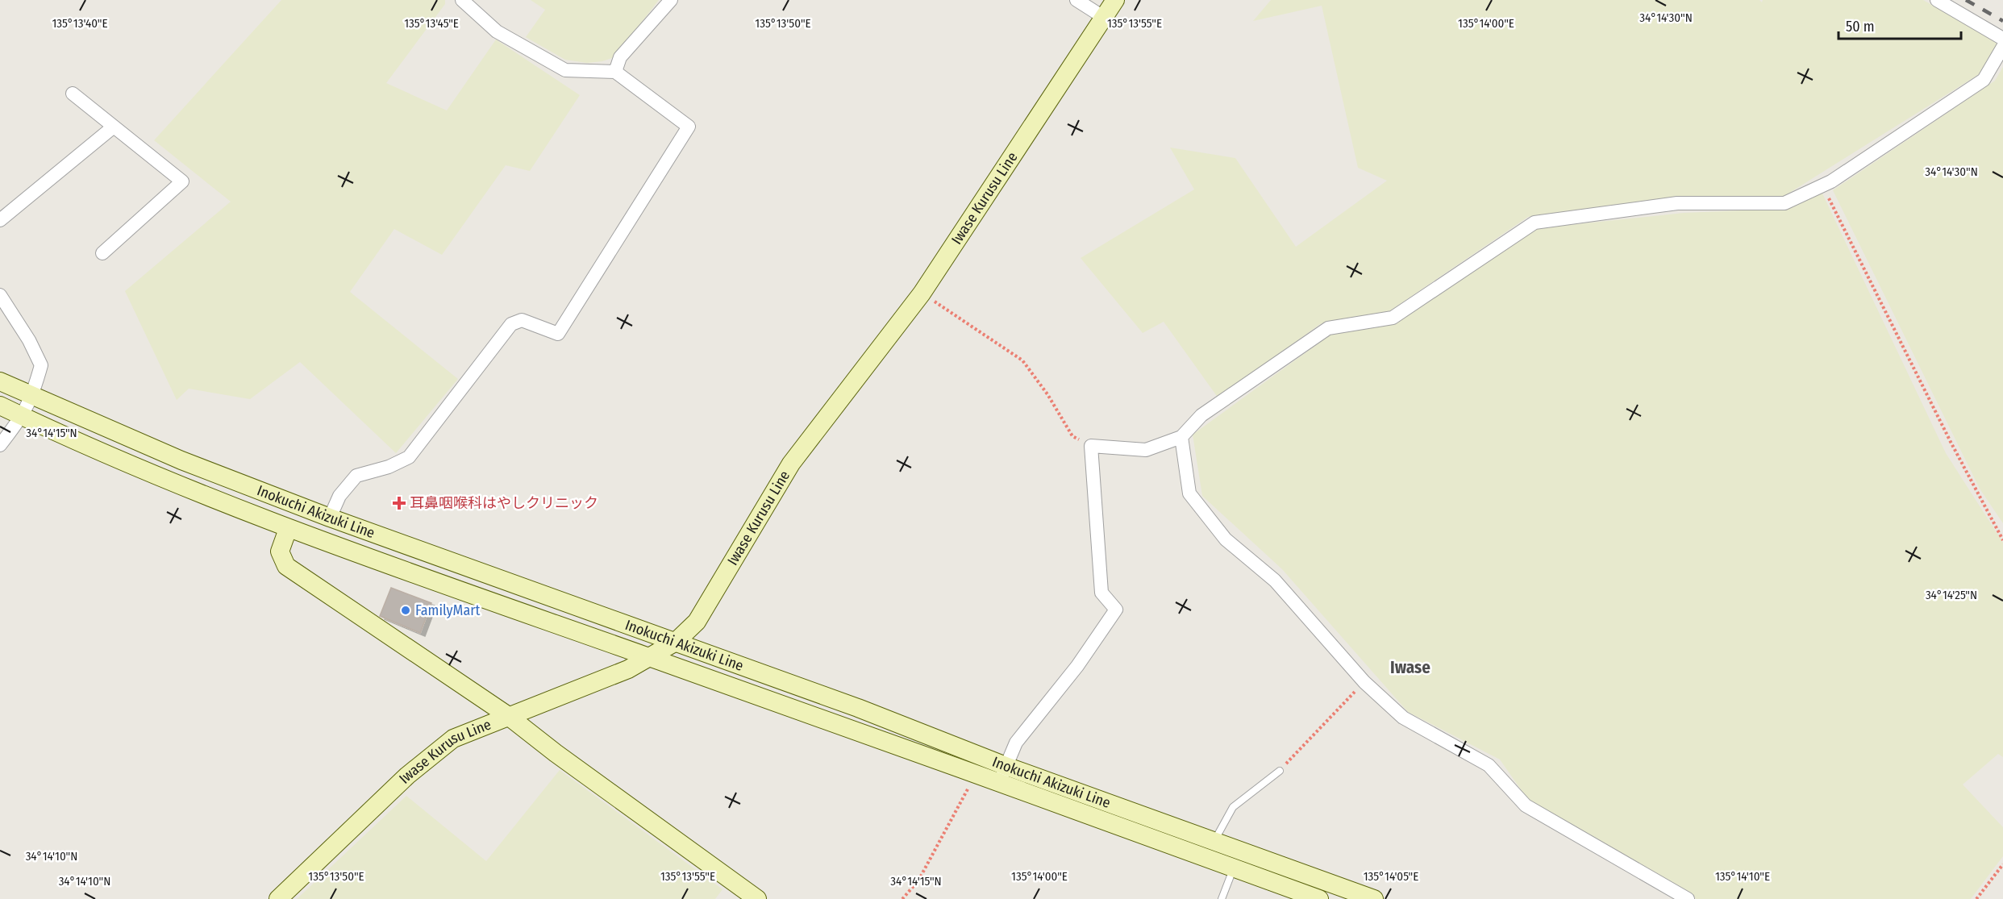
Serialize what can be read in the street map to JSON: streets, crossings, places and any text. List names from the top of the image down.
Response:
{
  "streets": {
    "main road": ["Iwase Kurusu Line", "Inokuchi Akizuki Line"]
  },
  "crossings": [
    ["Iwase Kurusu Line", "Inokuchi Akizuki Line"]
  ],
  "districts": ["Iwase"],
  "places": {
    "health": ["耳鼻咽喉科はやしクリニック"],
    "other": ["FamilyMart"]
  },
  "scale_bar": "50 m",
  "coordinates": [
    "34°14'30\"N",
    "135°13'40\"E",
    "135°13'45\"E",
    "135°13'50\"E",
    "135°13'55\"E",
    "135°14'00\"E",
    "34°14'15\"N",
    "34°14'25\"N",
    "34°14'10\"N",
    "135°14'05\"E",
    "135°14'10\"E"
  ]
}
